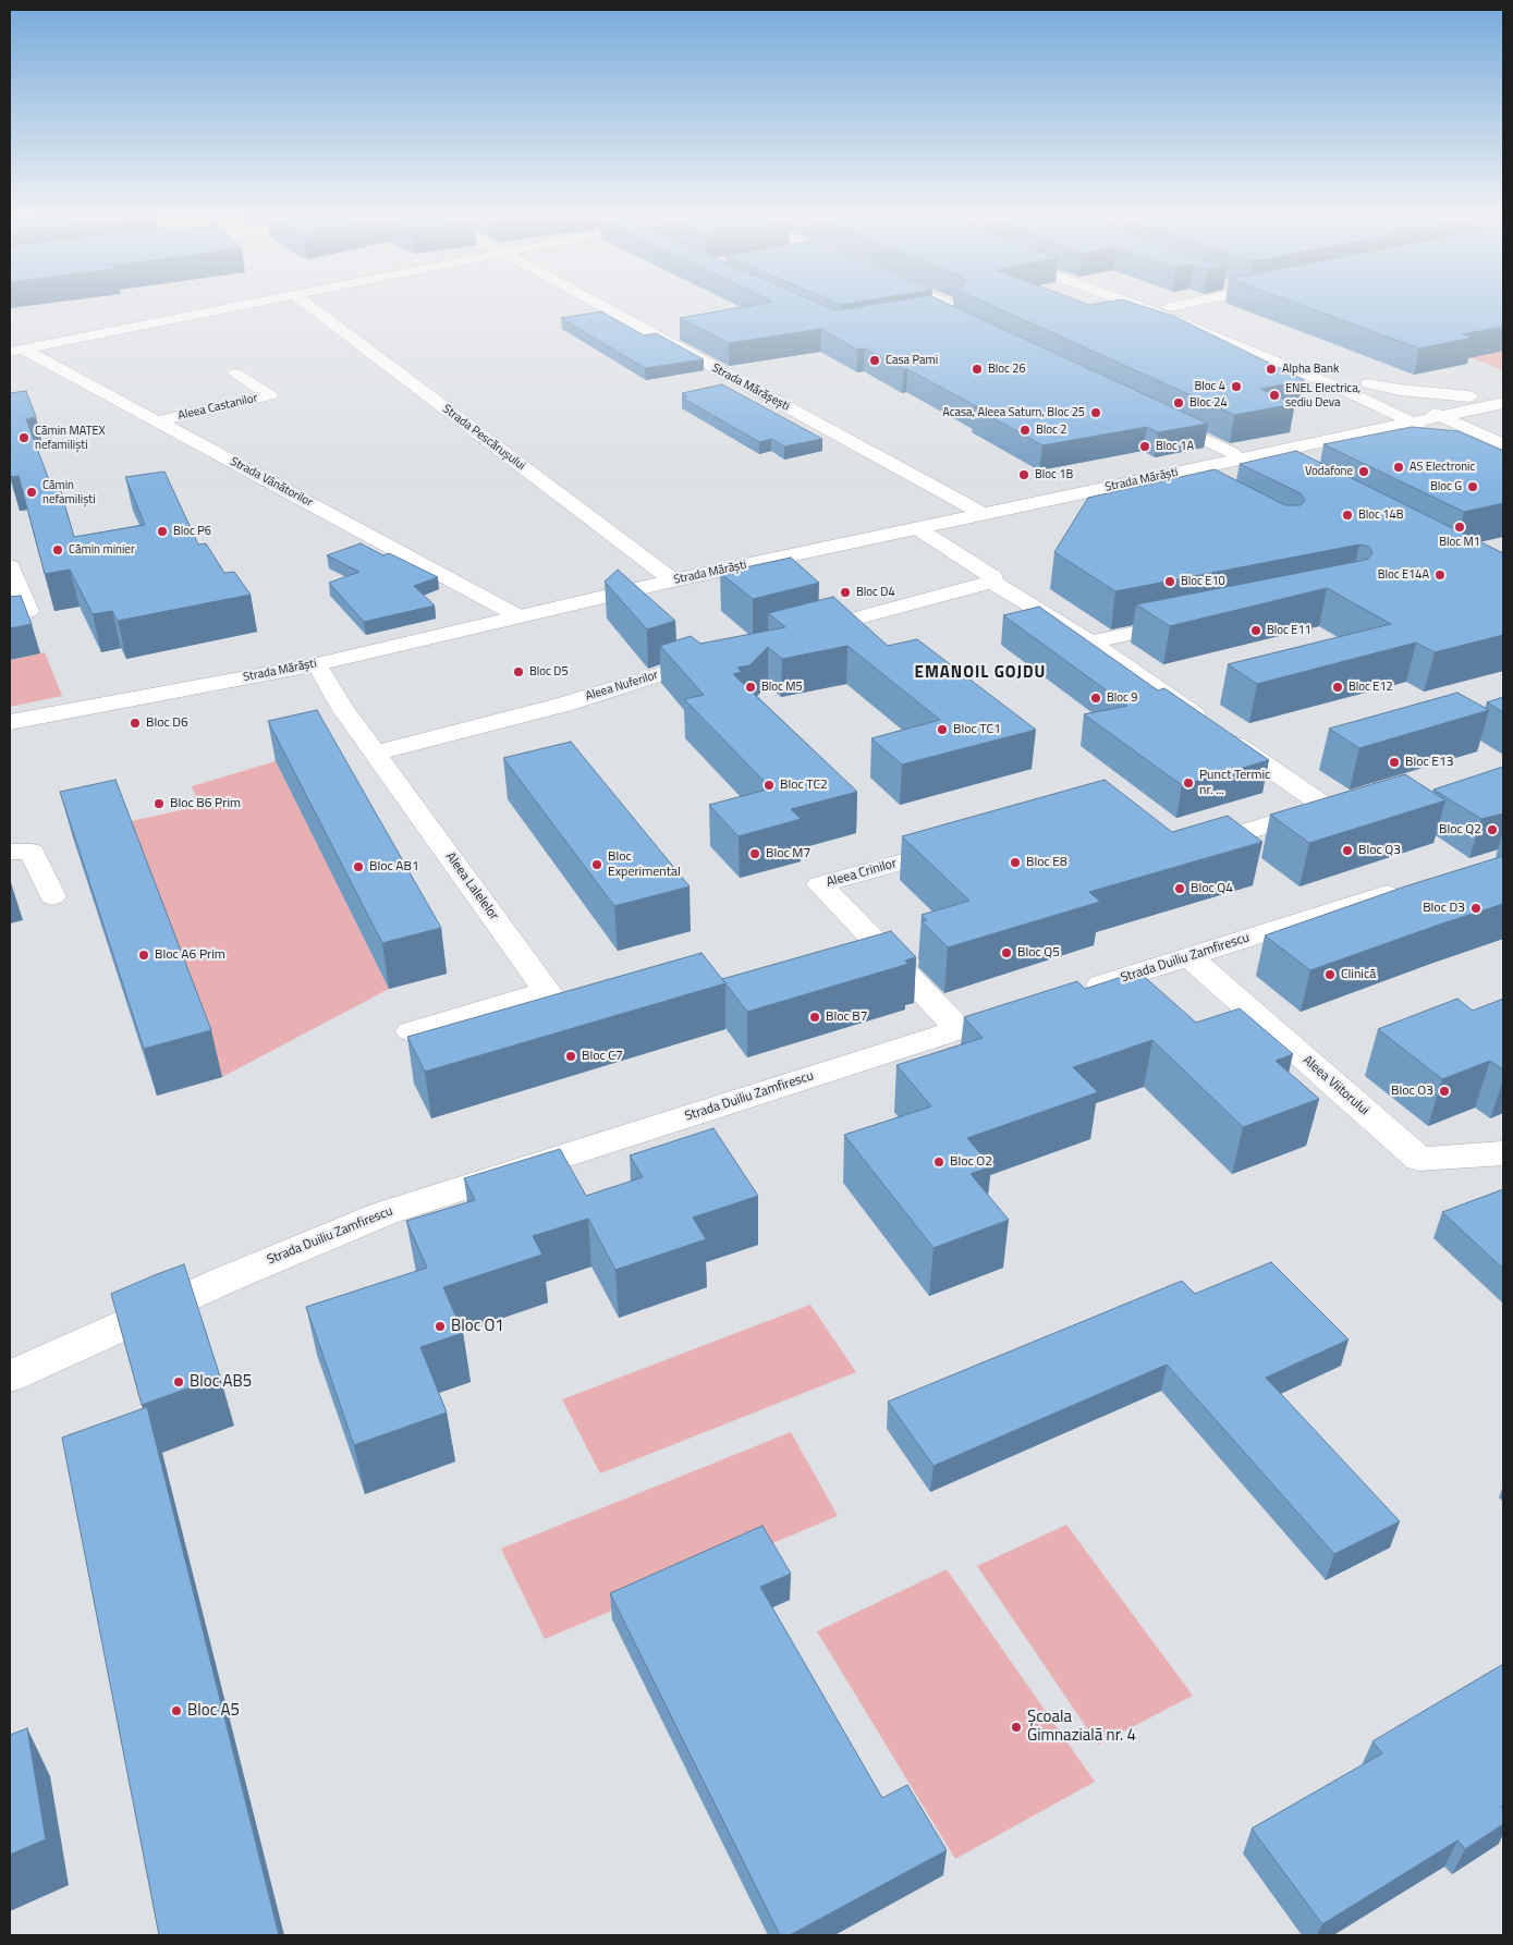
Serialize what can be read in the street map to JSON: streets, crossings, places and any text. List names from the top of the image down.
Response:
{
  "streets": {
    "street": [
      "Strada Mărășești",
      "Aleea Castanilor",
      "Strada Pescărușului",
      "Strada Mărăști",
      "Strada Vânătorilor",
      "Aleea Nuferilor",
      "Aleea Crinilor",
      "Aleea Lalelelor",
      "Strada Duiliu Zamfirescu",
      "Aleea Viitorului"
    ]
  },
  "crossings": [
    ["Strada Mărășești", "Strada Mărăști"],
    ["Aleea Castanilor", "Strada Vânătorilor"],
    ["Strada Pescărușului", "Strada Mărăști"],
    ["Strada Mărăști", "Strada Vânătorilor"],
    ["Strada Mărăști", "Aleea Lalelelor"],
    ["Aleea Nuferilor", "Aleea Lalelelor"],
    ["Aleea Crinilor", "Strada Duiliu Zamfirescu"],
    ["Strada Duiliu Zamfirescu", "Aleea Viitorului"]
  ],
  "districts": ["EMANOIL GOJDU"],
  "places": [
    "Casa Pami",
    "Bloc 26",
    "Alpha Bank",
    "Bloc 4",
    "ENEL Electrica, sediu Deva",
    "Bloc 24",
    "Acasa, Aleea Saturn, Bloc 25",
    "Bloc 2",
    "Cămin MATEX nefamiliști",
    "Bloc 1A",
    "AS Electronic",
    "Vodafone",
    "Bloc 1B",
    "Bloc G",
    "Cămin nefamiliști",
    "Bloc 14B",
    "Bloc M1",
    "Bloc P6",
    "Cămin minier",
    "Bloc E14A",
    "Bloc E10",
    "Bloc D4",
    "Bloc E11",
    "Bloc D5",
    "Bloc M5",
    "Bloc E12",
    "Bloc 9",
    "Bloc D6",
    "Bloc TC1",
    "Bloc E13",
    "Punct Termic nr. ...",
    "Bloc TC2",
    "Bloc B6 Prim",
    "Bloc Q2",
    "Bloc Q3",
    "Bloc M7",
    "Bloc E8",
    "Bloc Experimental",
    "Bloc AB1",
    "Bloc Q4",
    "Bloc D3",
    "Bloc Q5",
    "Bloc A6 Prim",
    "Clinică",
    "Bloc B7",
    "Bloc C7",
    "Bloc O3",
    "Bloc O2",
    "Bloc O1",
    "Bloc AB5",
    "Bloc A5",
    "Școala Gimnazială nr. 4"
  ]
}
